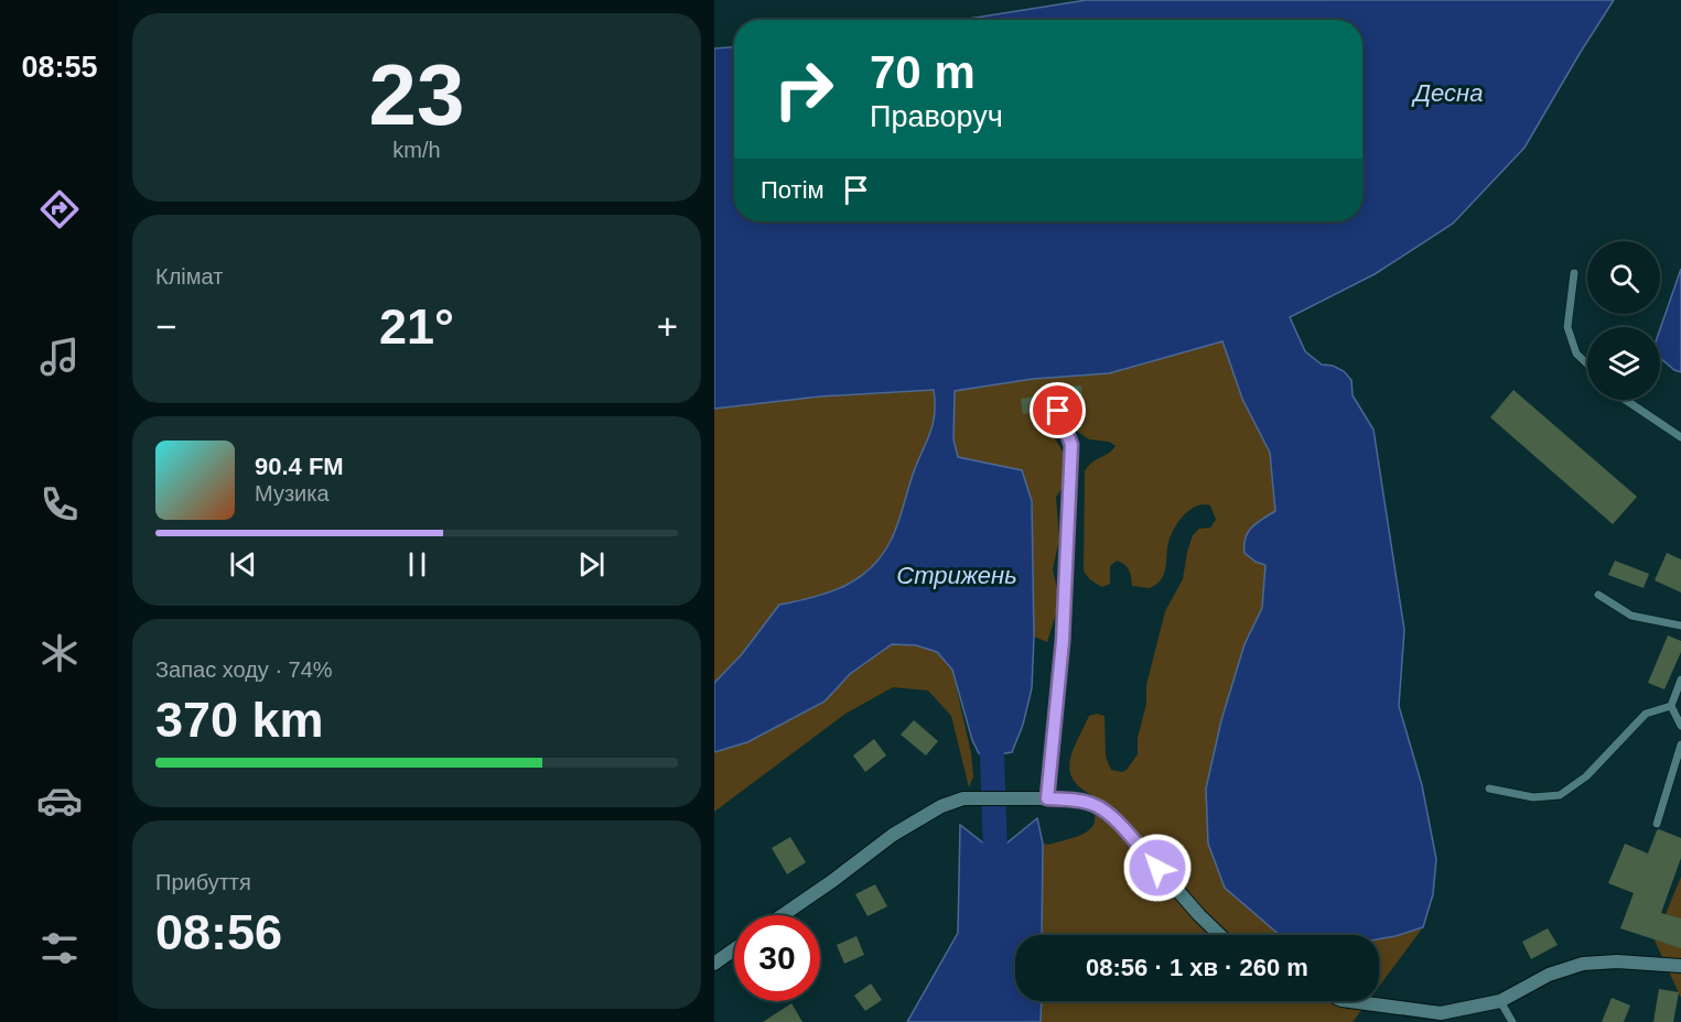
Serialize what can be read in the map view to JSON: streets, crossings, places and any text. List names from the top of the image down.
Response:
{
  "water": ["Десна", "Стрижень"],
  "page": {
    "tabs": "08:55",
    "tile": [
      ["23", "km/h"],
      "Клімат",
      ["Запас ходу · 74%", "370 km"],
      ["Прибуття", "08:56"]
    ],
    "turn": ["70 m", "Праворуч"],
    "then": "Потім",
    "heat": ["−", "21°", "+"],
    "song": ["90.4 FM", "Музика"],
    "limit": "30",
    "trip": "08:56 · 1 хв · 260 m"
  }
}
